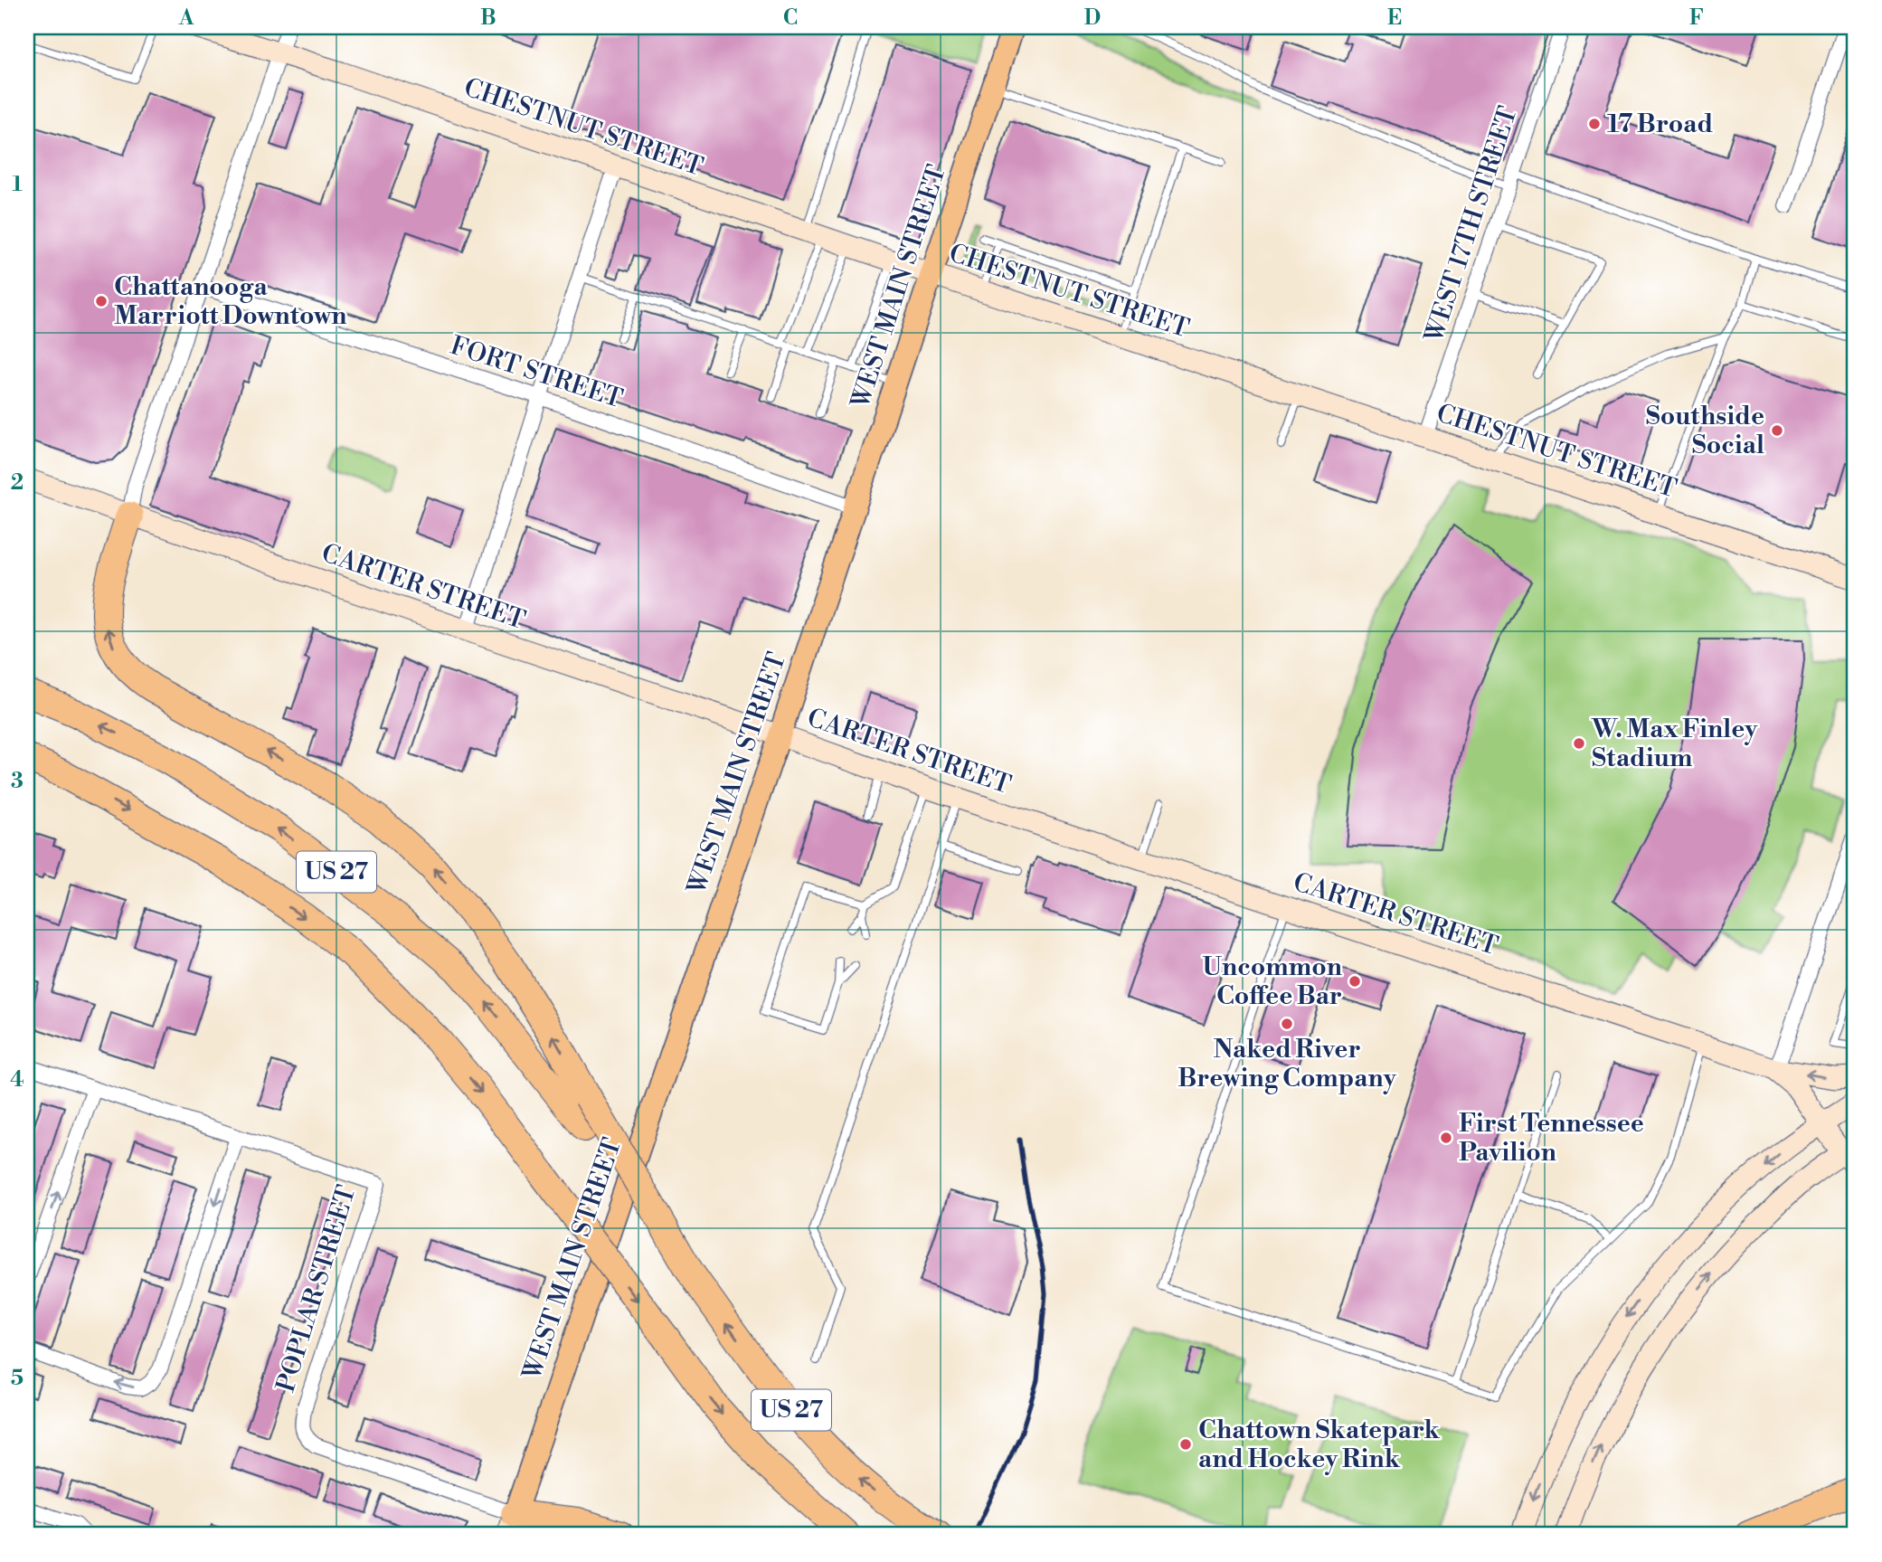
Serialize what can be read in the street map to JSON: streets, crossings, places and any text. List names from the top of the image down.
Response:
{
  "streets": {
    "highway": ["US 27"],
    "main road": ["WEST MAIN STREET"],
    "street": [
      "CHESTNUT STREET",
      "WEST 17TH STREET",
      "FORT STREET",
      "CARTER STREET",
      "POPLAR STREET"
    ]
  },
  "crossings": [
    ["CHESTNUT STREET", "WEST 17TH STREET"],
    ["CHESTNUT STREET", "WEST MAIN STREET"],
    ["WEST MAIN STREET", "FORT STREET"],
    ["WEST MAIN STREET", "CARTER STREET"],
    ["WEST MAIN STREET", "POPLAR STREET"]
  ],
  "places": [
    "17 Broad",
    "Chattanooga Marriott Downtown",
    "Southside Social",
    "W. Max Finley Stadium",
    "Uncommon Coffee Bar",
    "Naked River Brewing Company",
    "First Tennessee Pavilion",
    "Chattown Skatepark and Hockey Rink"
  ],
  "grid": {
    "columns": [
      "A",
      "B",
      "C",
      "D",
      "E",
      "F"
    ],
    "rows": [
      "1",
      "2",
      "3",
      "4",
      "5"
    ]
  }
}
